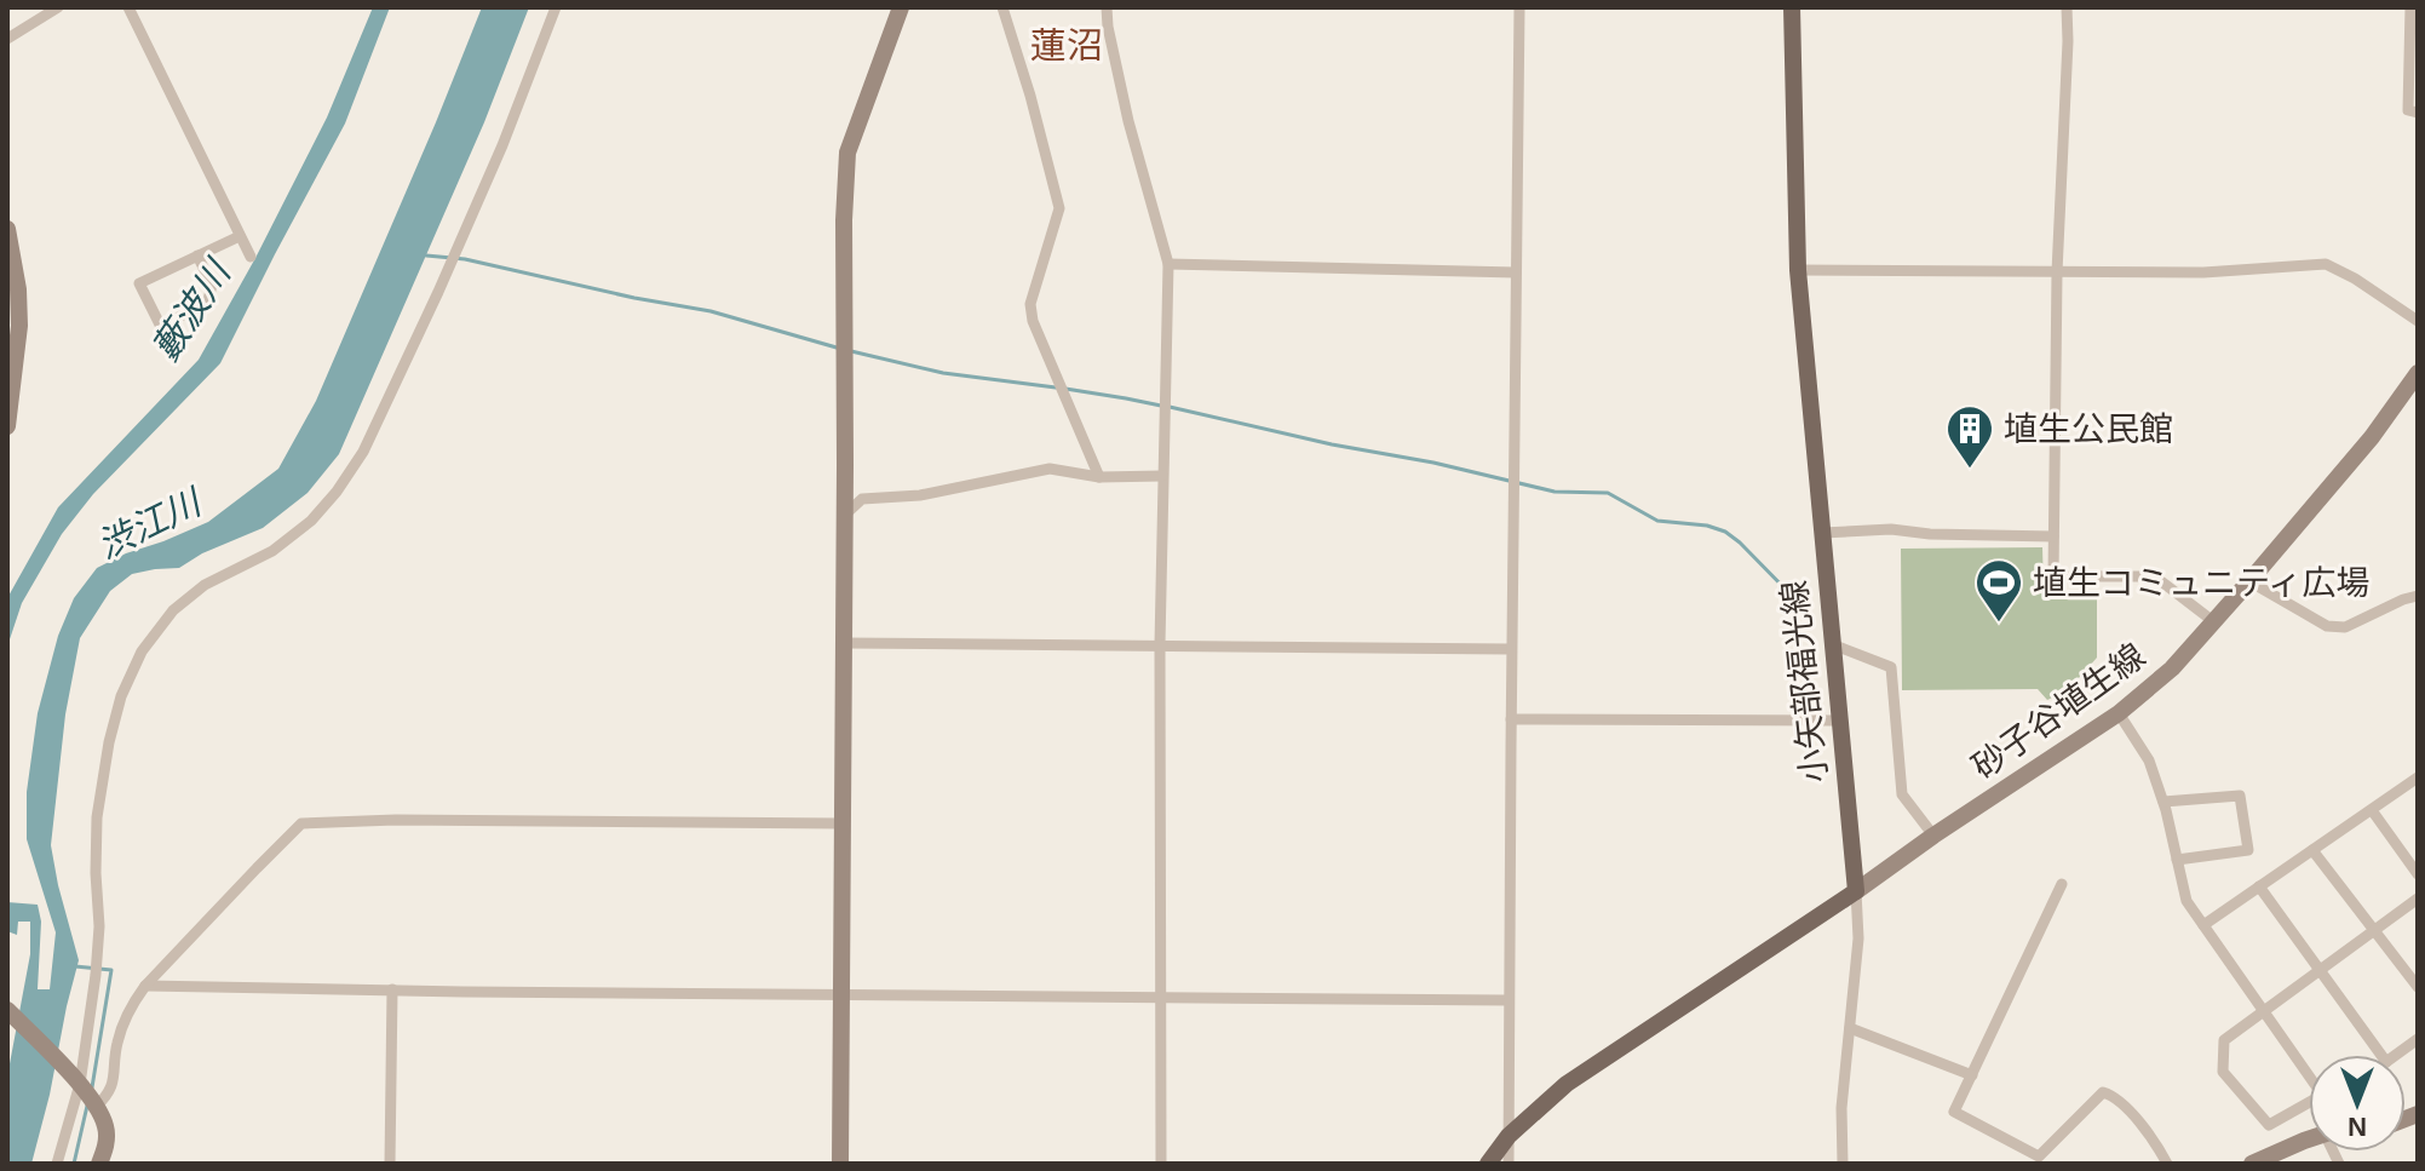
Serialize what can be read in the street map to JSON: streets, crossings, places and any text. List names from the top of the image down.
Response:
{
  "streets": {
    "main road": ["小矢部福光線"],
    "street": ["砂子谷埴生線"]
  },
  "crossings": [
    ["小矢部福光線", "砂子谷埴生線"]
  ],
  "districts": ["蓮沼"],
  "water": ["藪波川", "渋江川"],
  "places": {
    "building": ["埴生公民館"],
    "sports": ["埴生コミュニティ広場"]
  },
  "north": "bottom"
}
